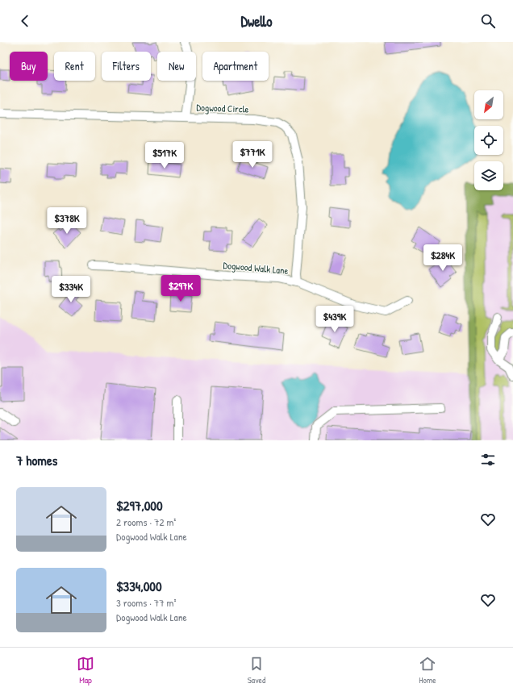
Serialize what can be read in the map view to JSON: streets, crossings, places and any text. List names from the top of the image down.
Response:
{
  "streets": {
    "street": ["Dogwood Circle", "Dogwood Walk Lane"]
  },
  "crossings": [
    ["Dogwood Circle", "Dogwood Walk Lane"]
  ],
  "north": "bottom left",
  "page": {
    "header": "Dwello",
    "chip": [
      "Buy",
      "Rent",
      "Filters",
      "New",
      "Apartment"
    ],
    "price": [
      "$771K",
      "$517K",
      "$378K",
      "$284K",
      "$297K",
      "$334K",
      "$439K"
    ],
    "heading": "7 homes",
    "list": [
      {
        "name": "$297,000",
        "note": "2 rooms · 72 m² · Dogwood Walk Lane"
      },
      {
        "name": "$334,000",
        "note": "3 rooms · 77 m² · Dogwood Walk Lane"
      }
    ],
    "tabs": ["Map", "Saved", "Home"]
  }
}
